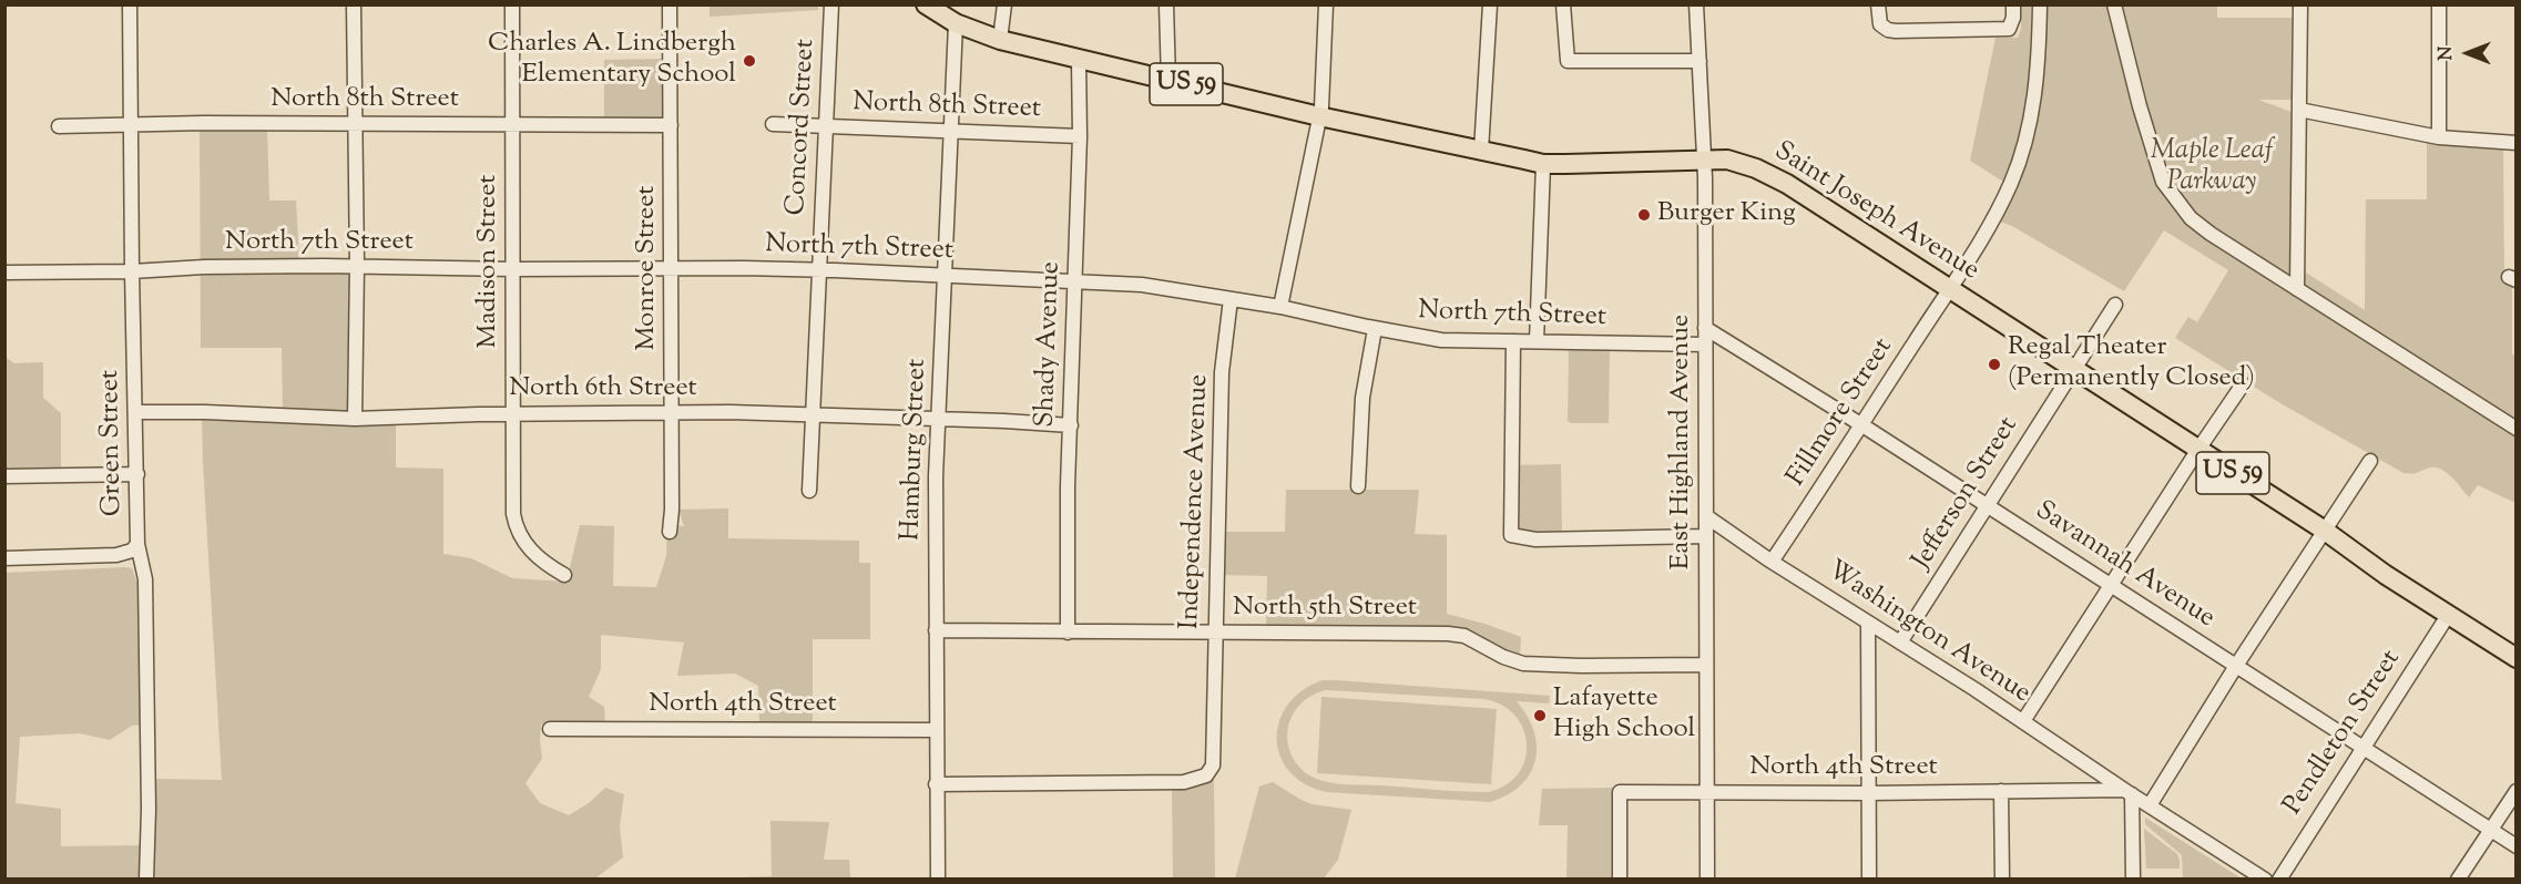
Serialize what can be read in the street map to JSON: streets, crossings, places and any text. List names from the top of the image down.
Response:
{
  "streets": {
    "main road": ["US 59", "Saint Joseph Avenue"],
    "street": [
      "North 8th Street",
      "Concord Street",
      "North 7th Street",
      "Madison Street",
      "Monroe Street",
      "Shady Avenue",
      "North 6th Street",
      "Fillmore Street",
      "East Highland Avenue",
      "Green Street",
      "Hamburg Street",
      "Jefferson Street",
      "Independence Avenue",
      "Savannah Avenue",
      "North 5th Street",
      "Washington Avenue",
      "North 4th Street",
      "Pendleton Street"
    ]
  },
  "crossings": [
    ["North 8th Street", "Concord Street"],
    ["North 8th Street", "Madison Street"],
    ["North 8th Street", "Monroe Street"],
    ["North 8th Street", "Shady Avenue"],
    ["North 8th Street", "Green Street"],
    ["North 8th Street", "Hamburg Street"],
    ["Concord Street", "North 7th Street"],
    ["Concord Street", "North 6th Street"],
    ["Saint Joseph Avenue", "Shady Avenue"],
    ["Saint Joseph Avenue", "Fillmore Street"],
    ["Saint Joseph Avenue", "East Highland Avenue"],
    ["Saint Joseph Avenue", "Hamburg Street"],
    ["Saint Joseph Avenue", "Jefferson Street"],
    ["Saint Joseph Avenue", "Pendleton Street"],
    ["North 7th Street", "Madison Street"],
    ["North 7th Street", "Monroe Street"],
    ["North 7th Street", "Shady Avenue"],
    ["North 7th Street", "East Highland Avenue"],
    ["North 7th Street", "Green Street"],
    ["North 7th Street", "Hamburg Street"],
    ["North 7th Street", "Independence Avenue"],
    ["Madison Street", "North 6th Street"],
    ["Monroe Street", "North 6th Street"],
    ["Shady Avenue", "North 6th Street"],
    ["Shady Avenue", "North 5th Street"],
    ["North 6th Street", "Green Street"],
    ["North 6th Street", "Hamburg Street"],
    ["Fillmore Street", "Savannah Avenue"],
    ["Fillmore Street", "Washington Avenue"],
    ["East Highland Avenue", "Savannah Avenue"],
    ["East Highland Avenue", "North 5th Street"],
    ["East Highland Avenue", "Washington Avenue"],
    ["East Highland Avenue", "North 4th Street"],
    ["Hamburg Street", "Independence Avenue"],
    ["Hamburg Street", "North 5th Street"],
    ["Hamburg Street", "North 4th Street"],
    ["Jefferson Street", "Savannah Avenue"],
    ["Jefferson Street", "Washington Avenue"],
    ["Independence Avenue", "North 5th Street"],
    ["Savannah Avenue", "Pendleton Street"],
    ["Washington Avenue", "North 4th Street"]
  ],
  "parks": ["Maple Leaf Parkway"],
  "places": [
    "Charles A. Lindbergh Elementary School",
    "Burger King",
    "Regal Theater (Permanently Closed)",
    "Lafayette High School"
  ],
  "north": "left"
}
